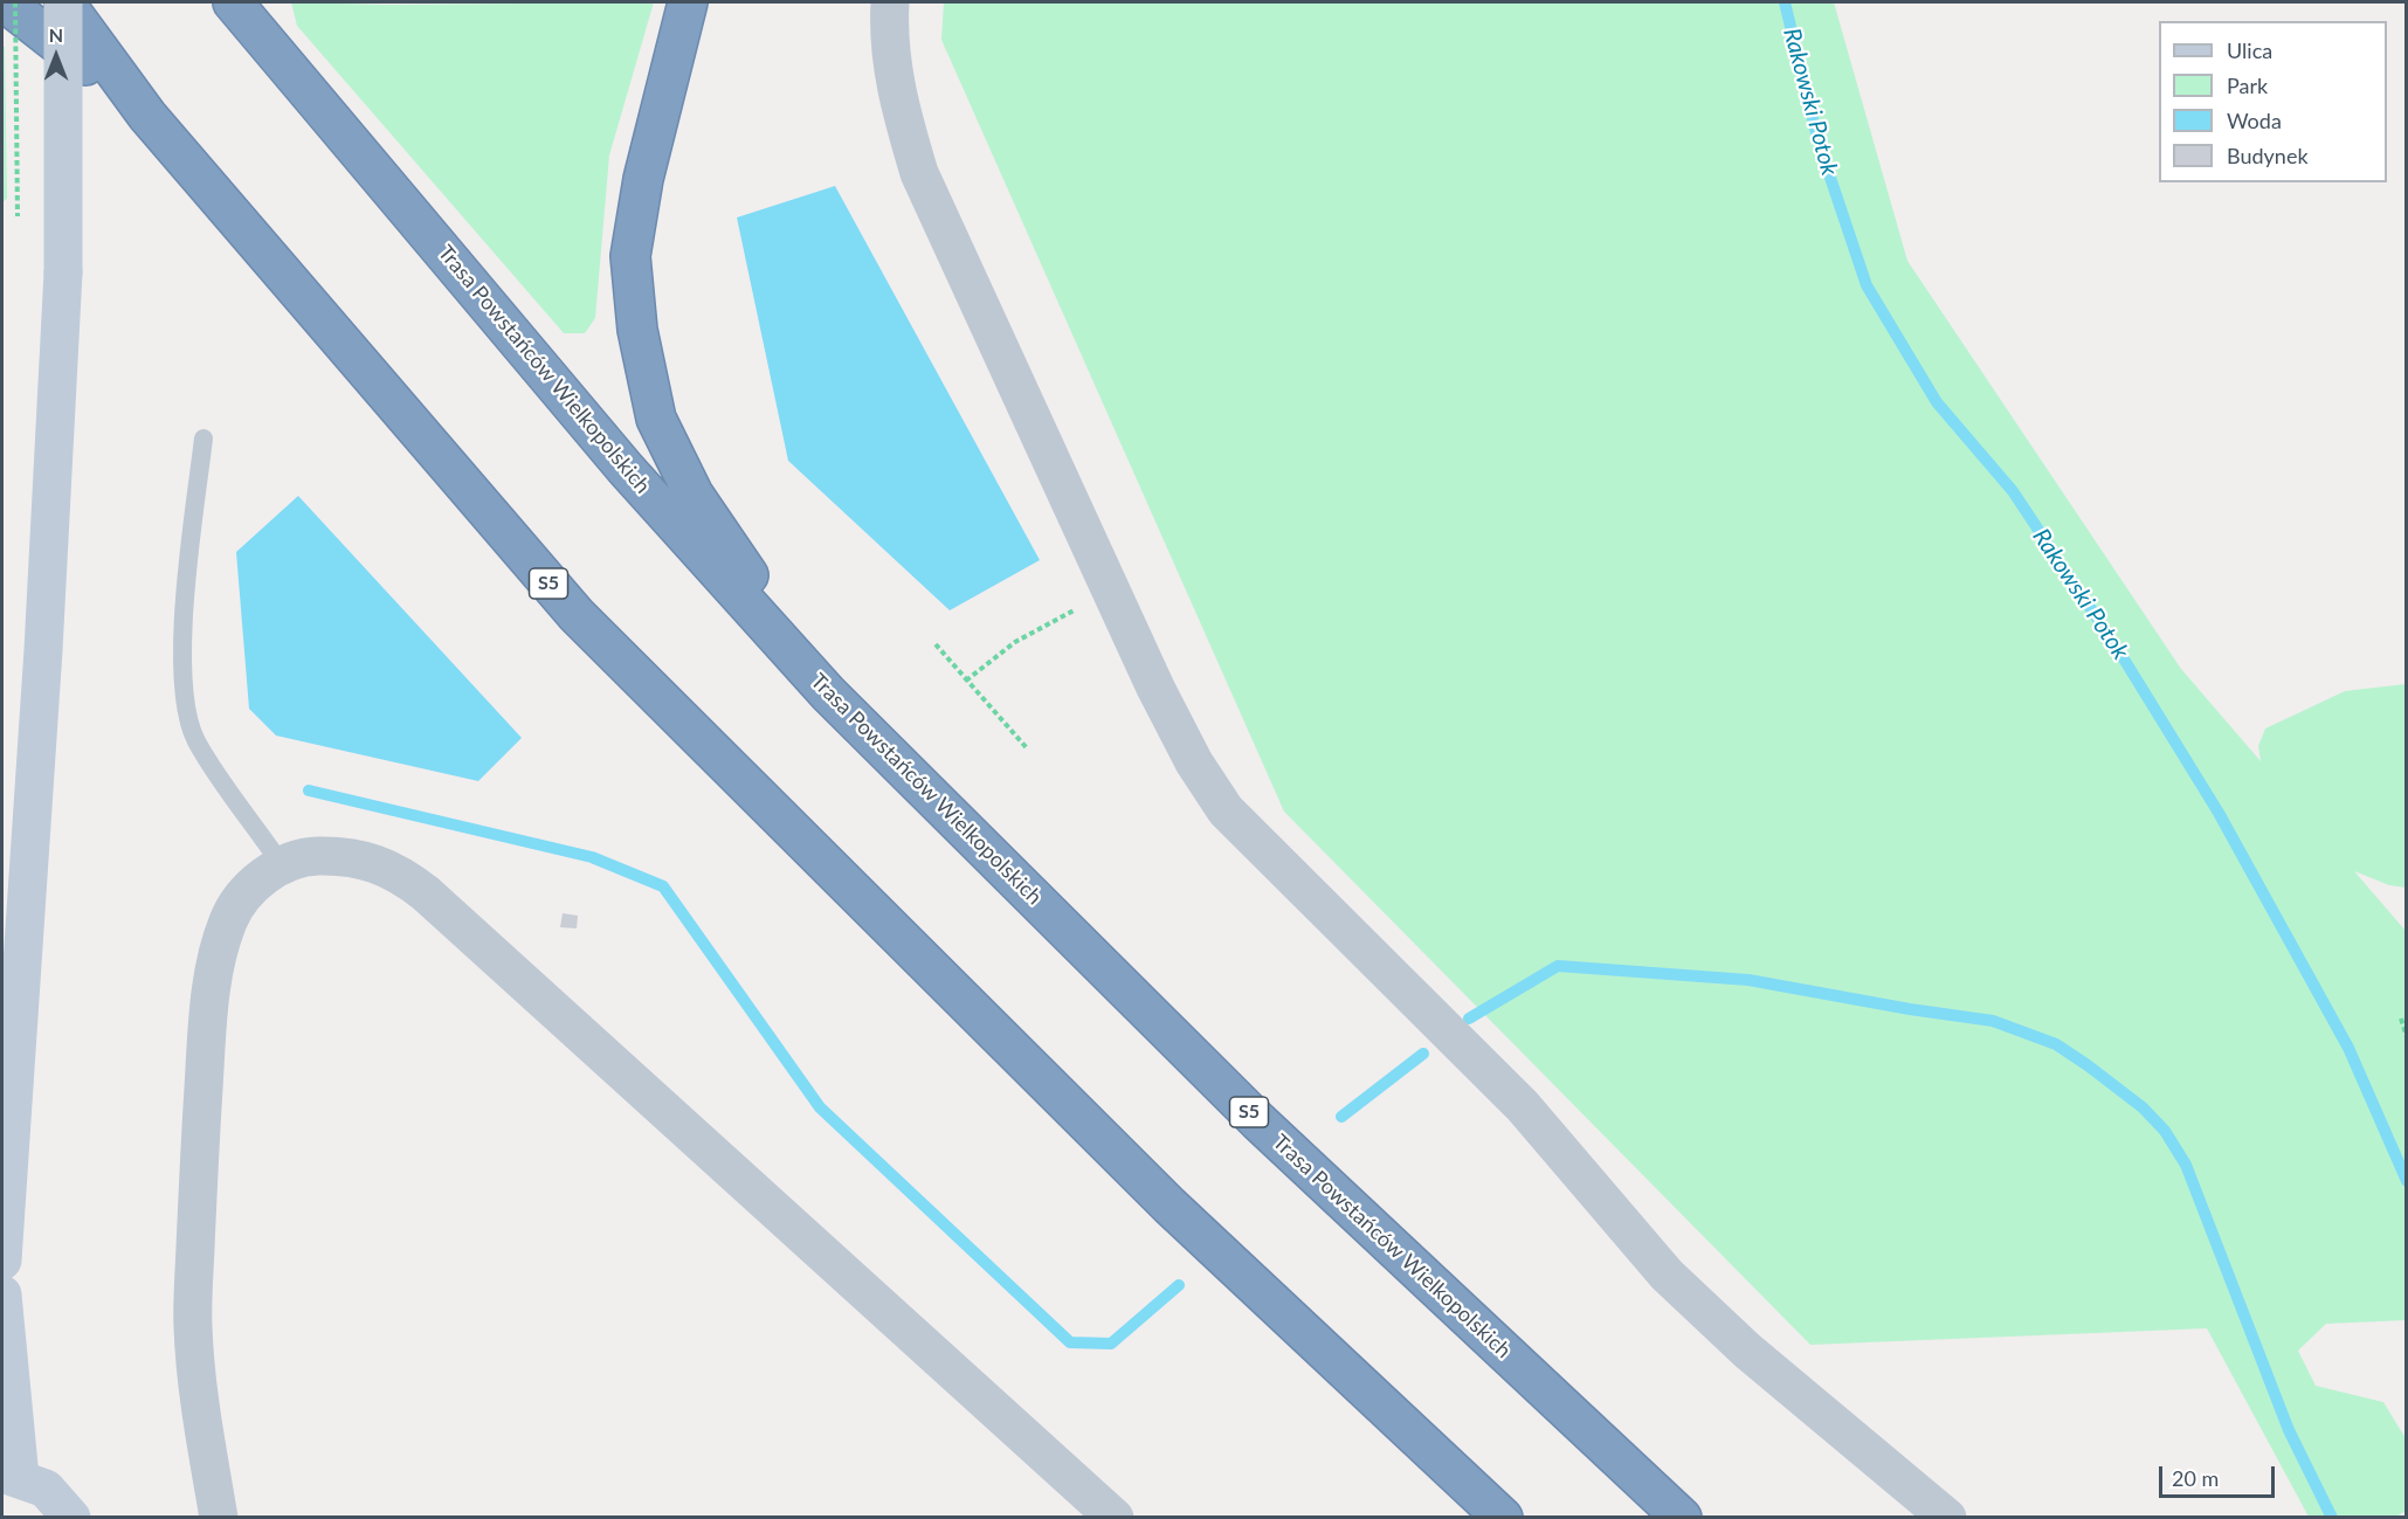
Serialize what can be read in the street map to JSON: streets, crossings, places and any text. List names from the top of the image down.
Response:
{
  "streets": {
    "highway": ["Trasa Powstańców Wielkopolskich", "S5"]
  },
  "water": ["Rakowski Potok"],
  "legend": [
    "Ulica",
    "Park",
    "Woda",
    "Budynek"
  ],
  "scale_bar": "20 m",
  "north": "top"
}
